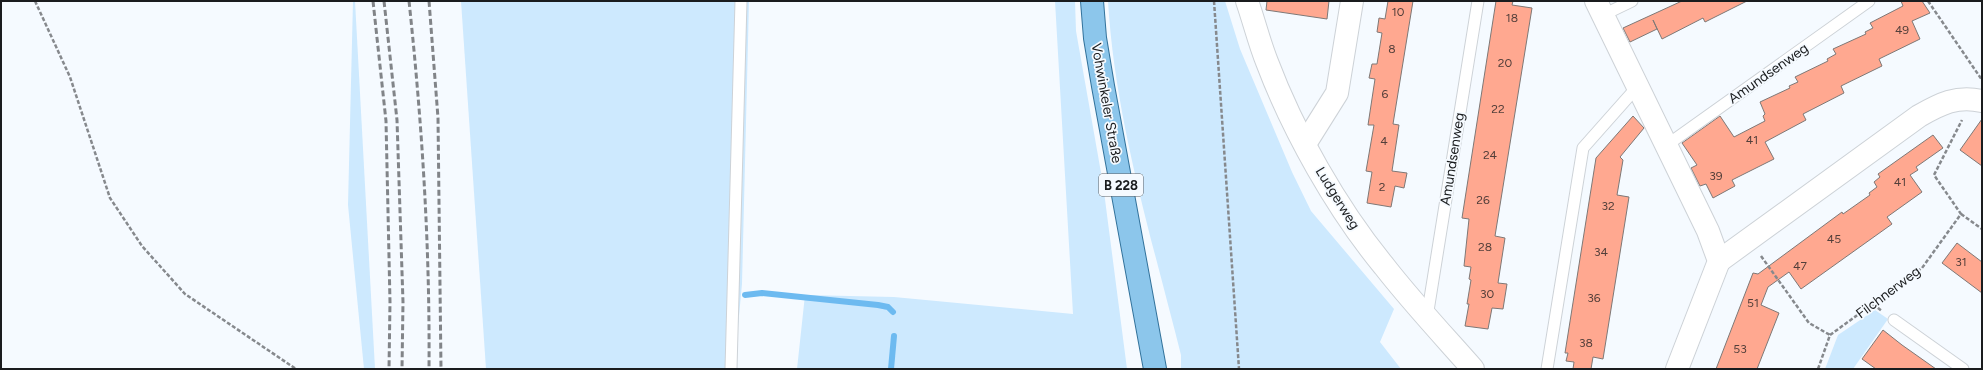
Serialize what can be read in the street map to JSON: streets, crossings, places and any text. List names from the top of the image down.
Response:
{
  "streets": {
    "main road": ["Vohwinkeler Straße", "B 228"],
    "street": ["Ludgerweg"],
    "lane": ["Amundsenweg", "Filchnerweg"]
  },
  "crossings": [
    ["Amundsenweg", "Ludgerweg"]
  ],
  "house_numbers": [
    "10",
    "18",
    "49",
    "8",
    "20",
    "6",
    "22",
    "41",
    "4",
    "24",
    "39",
    "41",
    "2",
    "26",
    "32",
    "45",
    "28",
    "34",
    "31",
    "47",
    "30",
    "36",
    "51",
    "38",
    "53"
  ]
}
